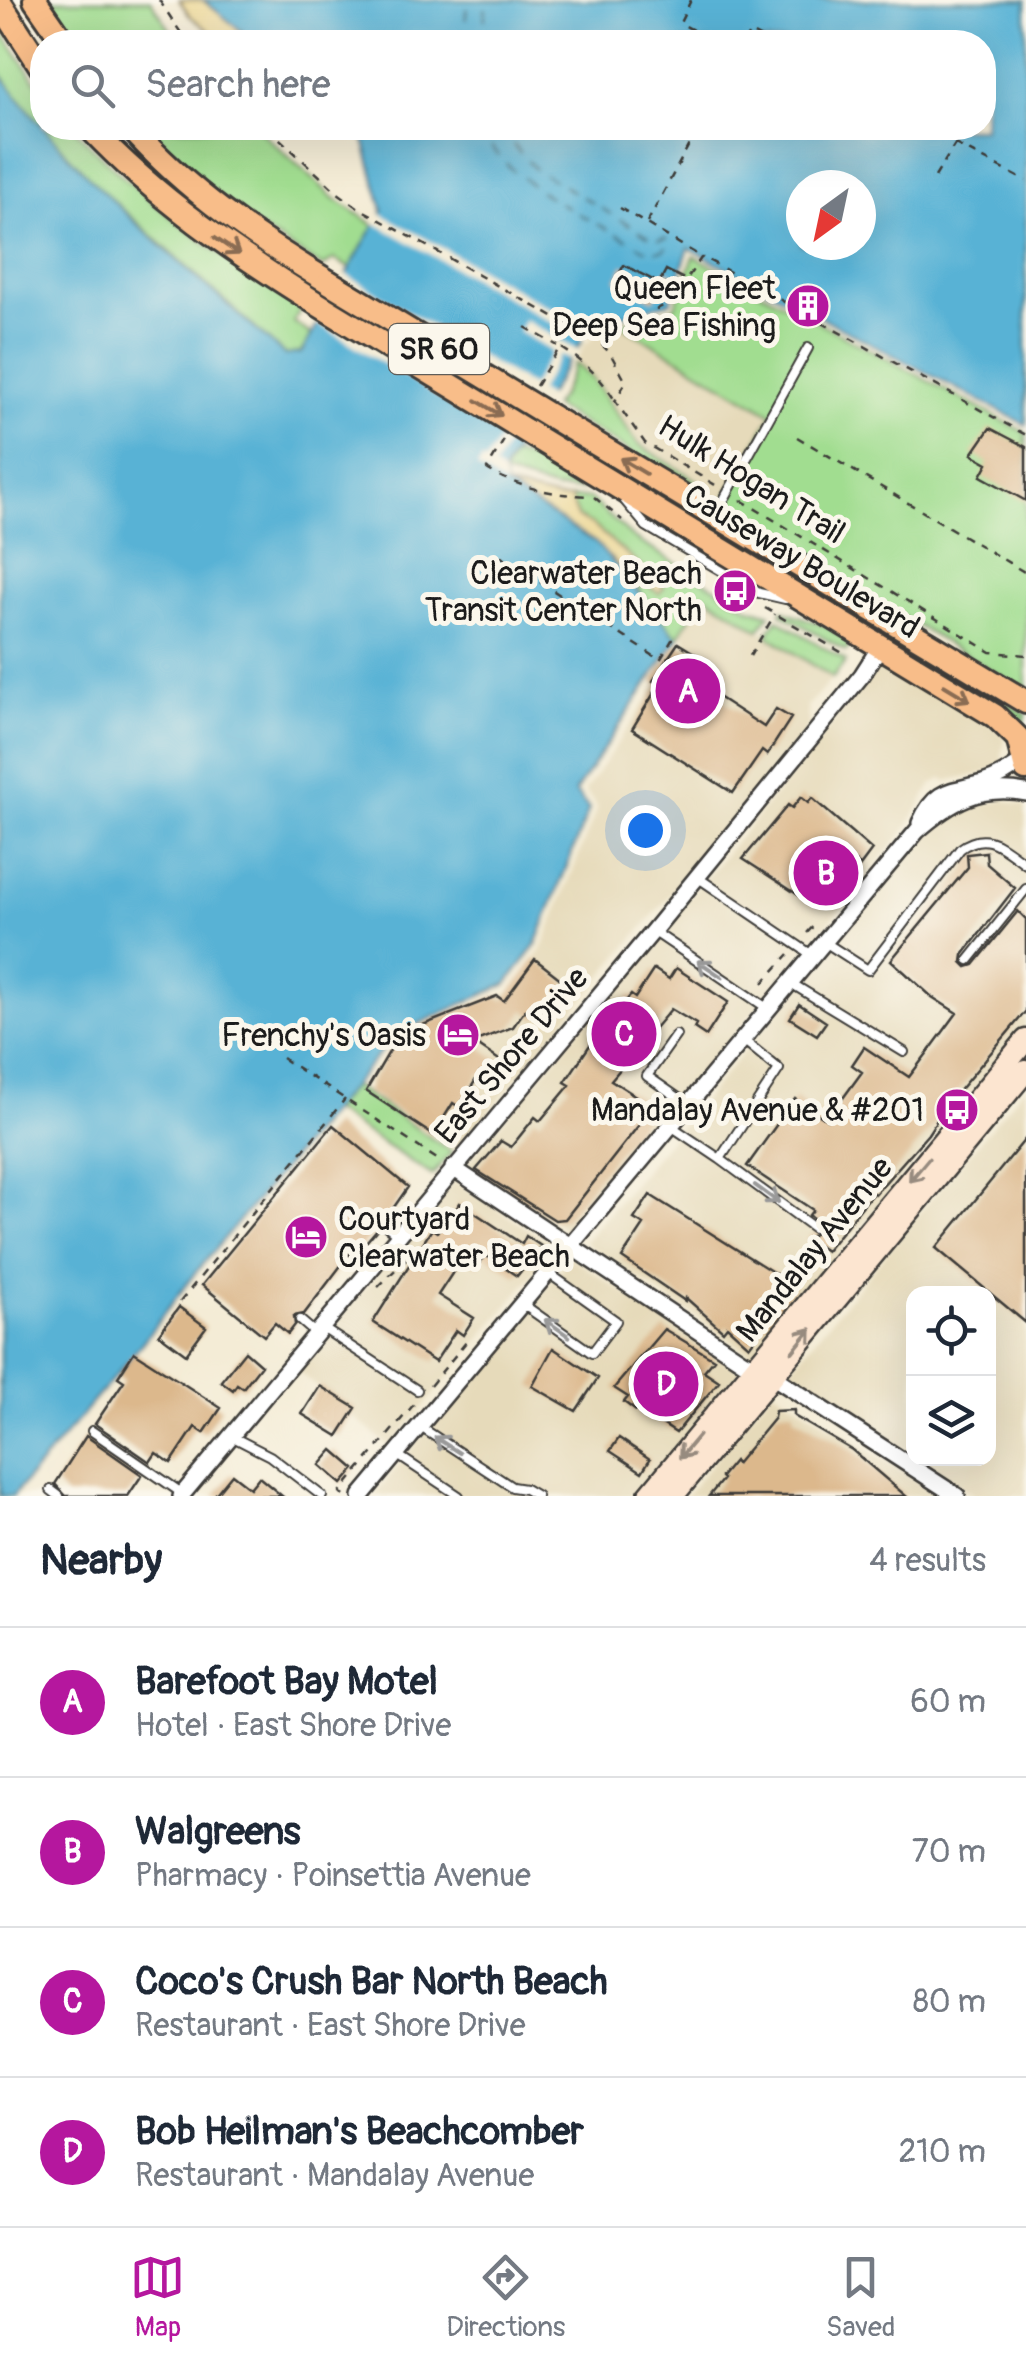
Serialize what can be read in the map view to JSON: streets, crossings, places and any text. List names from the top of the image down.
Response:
{
  "streets": {
    "main road": ["SR 60", "Causeway Boulevard"],
    "street": ["East Shore Drive", "Mandalay Avenue"],
    "path": ["Hulk Hogan Trail"]
  },
  "crossings": [
    ["Causeway Boulevard", "East Shore Drive"]
  ],
  "places": {
    "building": ["Queen Fleet Deep Sea Fishing"],
    "bus stop": ["Clearwater Beach Transit Center North", "Mandalay Avenue & #201"],
    "hotel": ["Frenchy's Oasis", "Courtyard Clearwater Beach"]
  },
  "north": "bottom left",
  "page": {
    "search": "Search here",
    "pins": [
      "A",
      "B",
      "C",
      "D"
    ],
    "heading": ["Nearby", "4 results"],
    "list": [
      {
        "mark": "A",
        "name": "Barefoot Bay Motel",
        "note": "Hotel · East Shore Drive",
        "value": "60 m"
      },
      {
        "mark": "B",
        "name": "Walgreens",
        "note": "Pharmacy · Poinsettia Avenue",
        "value": "70 m"
      },
      {
        "mark": "C",
        "name": "Coco's Crush Bar North Beach",
        "note": "Restaurant · East Shore Drive",
        "value": "80 m"
      },
      {
        "mark": "D",
        "name": "Bob Heilman's Beachcomber",
        "note": "Restaurant · Mandalay Avenue",
        "value": "210 m"
      }
    ],
    "nav": ["Map", "Directions", "Saved"]
  }
}
